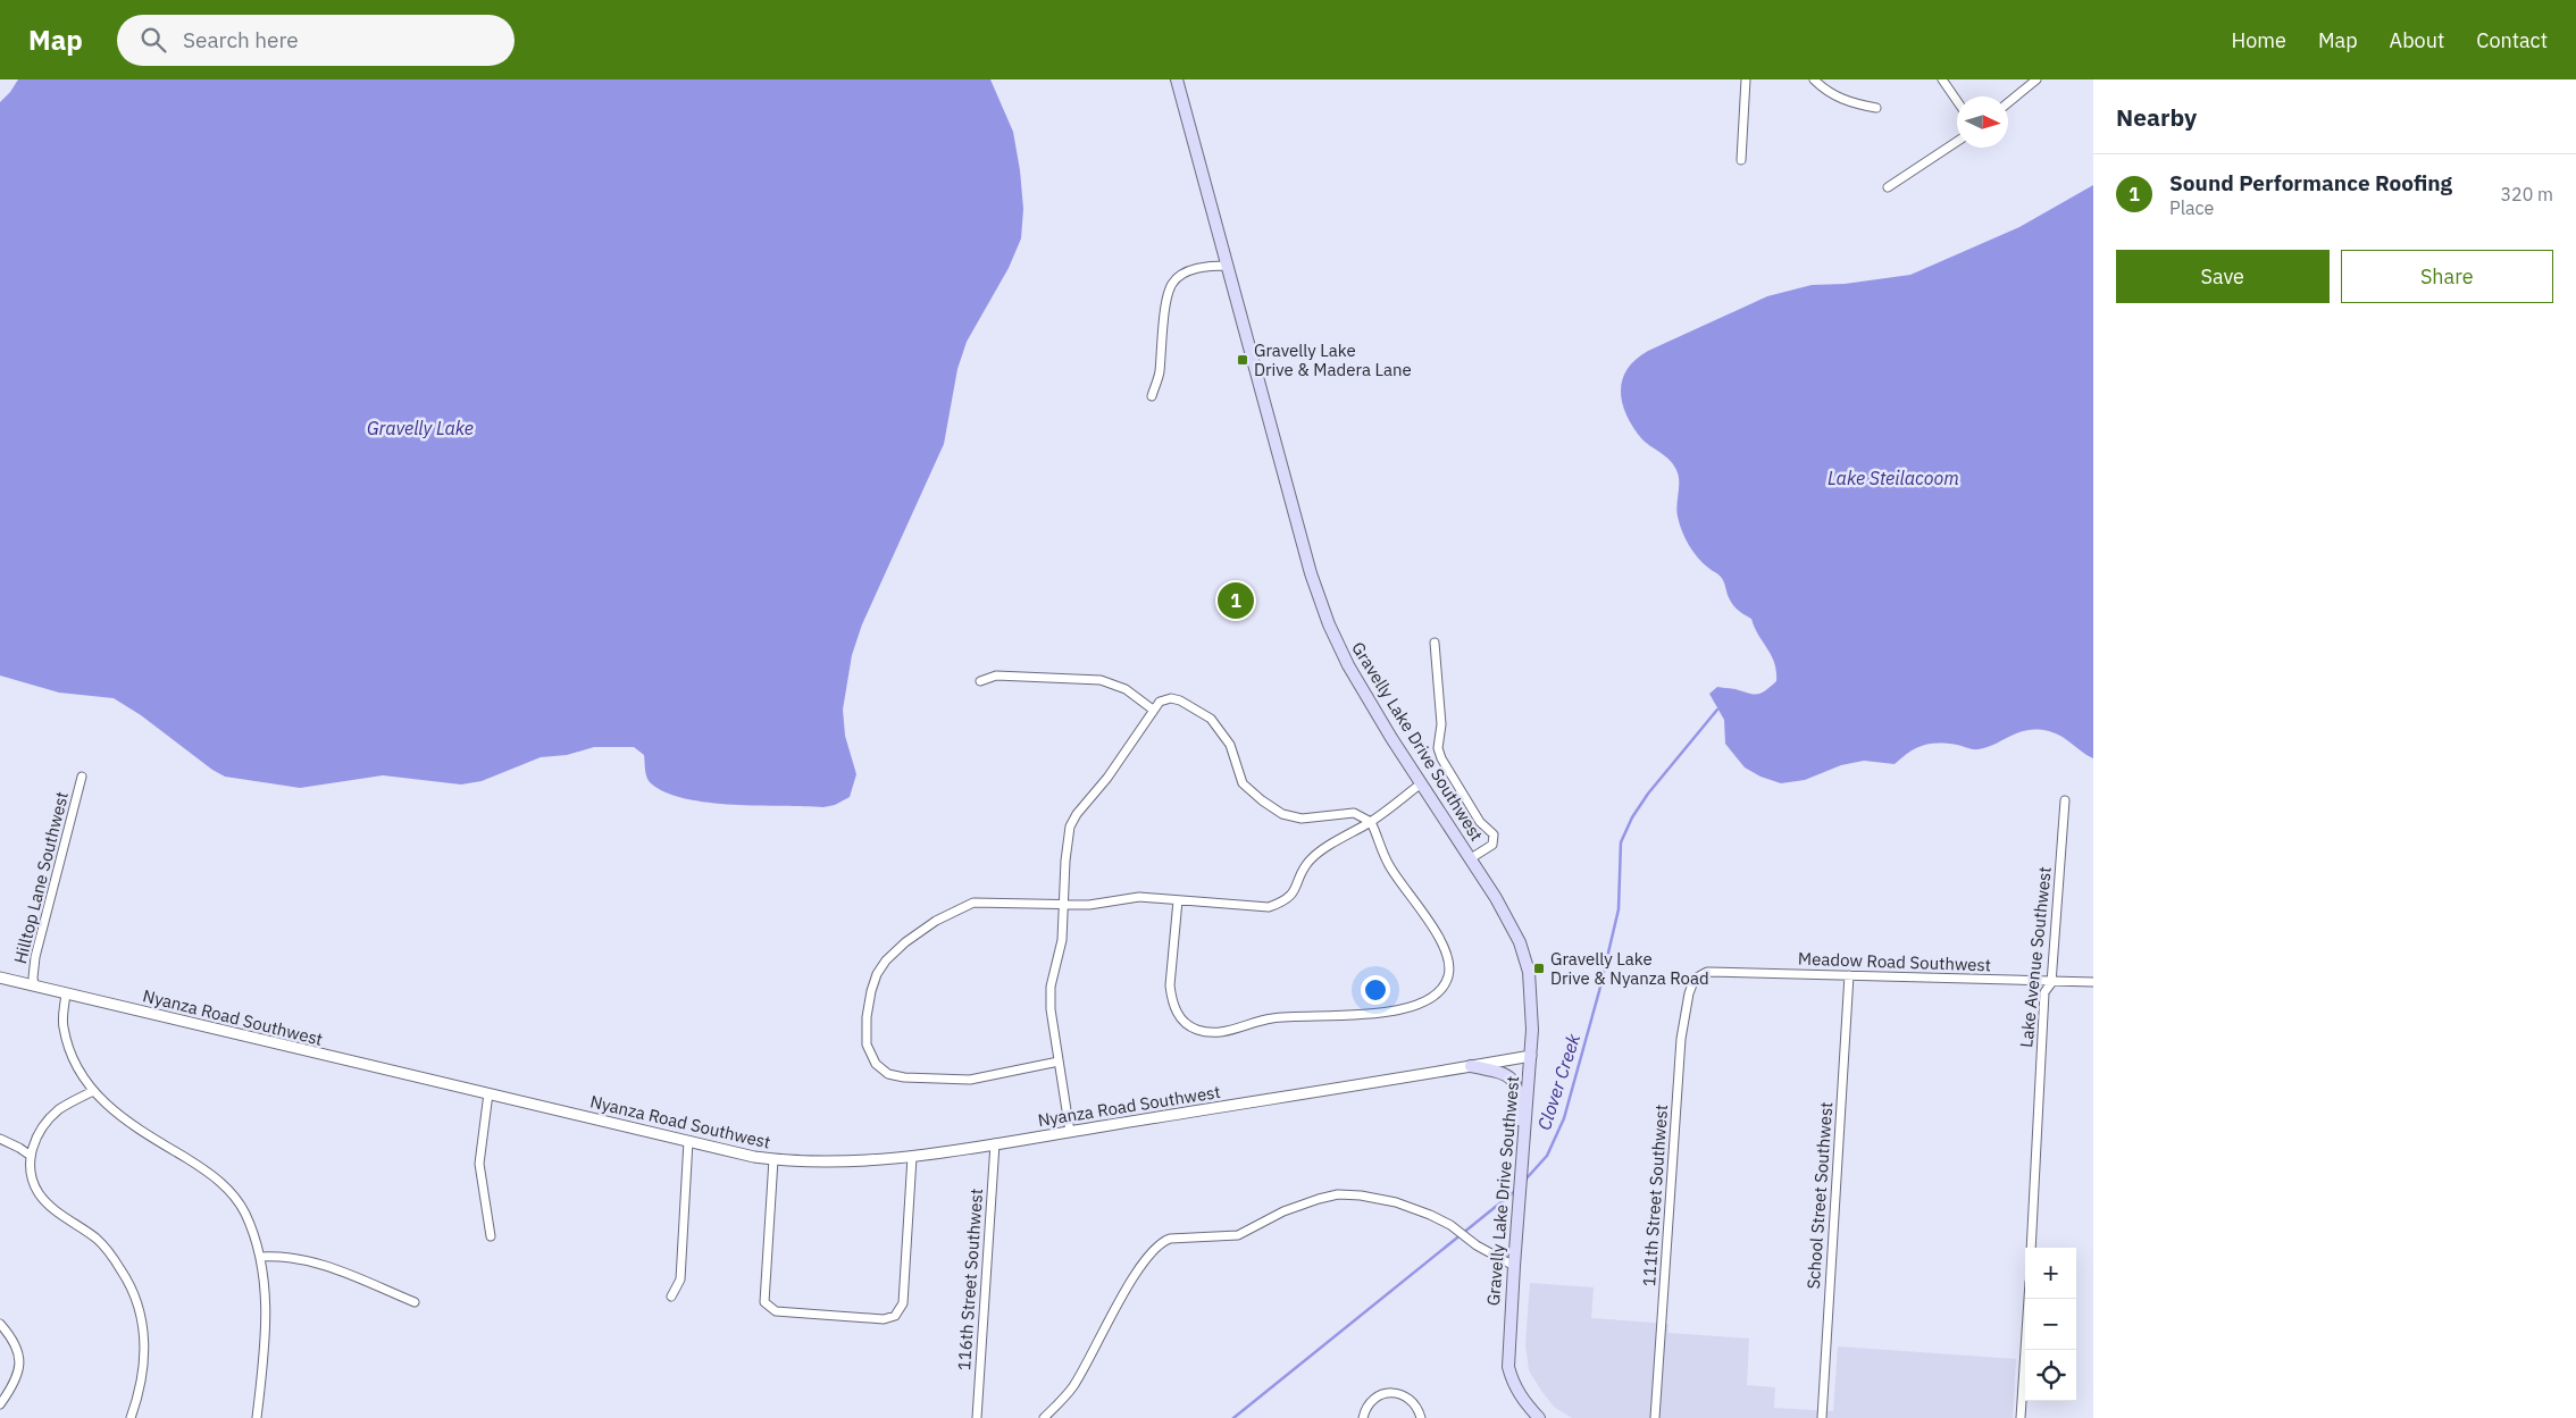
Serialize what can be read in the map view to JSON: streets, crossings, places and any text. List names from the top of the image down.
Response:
{
  "streets": {
    "main road": ["Gravelly Lake Drive Southwest"],
    "street": [
      "Hilltop Lane Southwest",
      "Lake Avenue Southwest",
      "Meadow Road Southwest",
      "Nyanza Road Southwest",
      "111th Street Southwest",
      "School Street Southwest",
      "116th Street Southwest"
    ]
  },
  "crossings": [
    ["Gravelly Lake Drive Southwest", "Nyanza Road Southwest"],
    ["Hilltop Lane Southwest", "Nyanza Road Southwest"],
    ["Lake Avenue Southwest", "Meadow Road Southwest"],
    ["Meadow Road Southwest", "111th Street Southwest"],
    ["Meadow Road Southwest", "School Street Southwest"],
    ["Nyanza Road Southwest", "116th Street Southwest"]
  ],
  "water": ["Gravelly Lake", "Lake Steilacoom", "Clover Creek"],
  "places": {
    "transit": ["Gravelly Lake Drive & Madera Lane", "Gravelly Lake Drive & Nyanza Road"]
  },
  "north": "right",
  "page": {
    "header": "Map",
    "search": "Search here",
    "nav": [
      "Home",
      "Map",
      "About",
      "Contact"
    ],
    "heading": "Nearby",
    "list": [
      {
        "mark": "1",
        "name": "Sound Performance Roofing",
        "note": "Place",
        "value": "320 m"
      }
    ],
    "buttons": ["Save", "Share"],
    "pins": "1",
    "map_buttons": ["+", "−"]
  }
}
